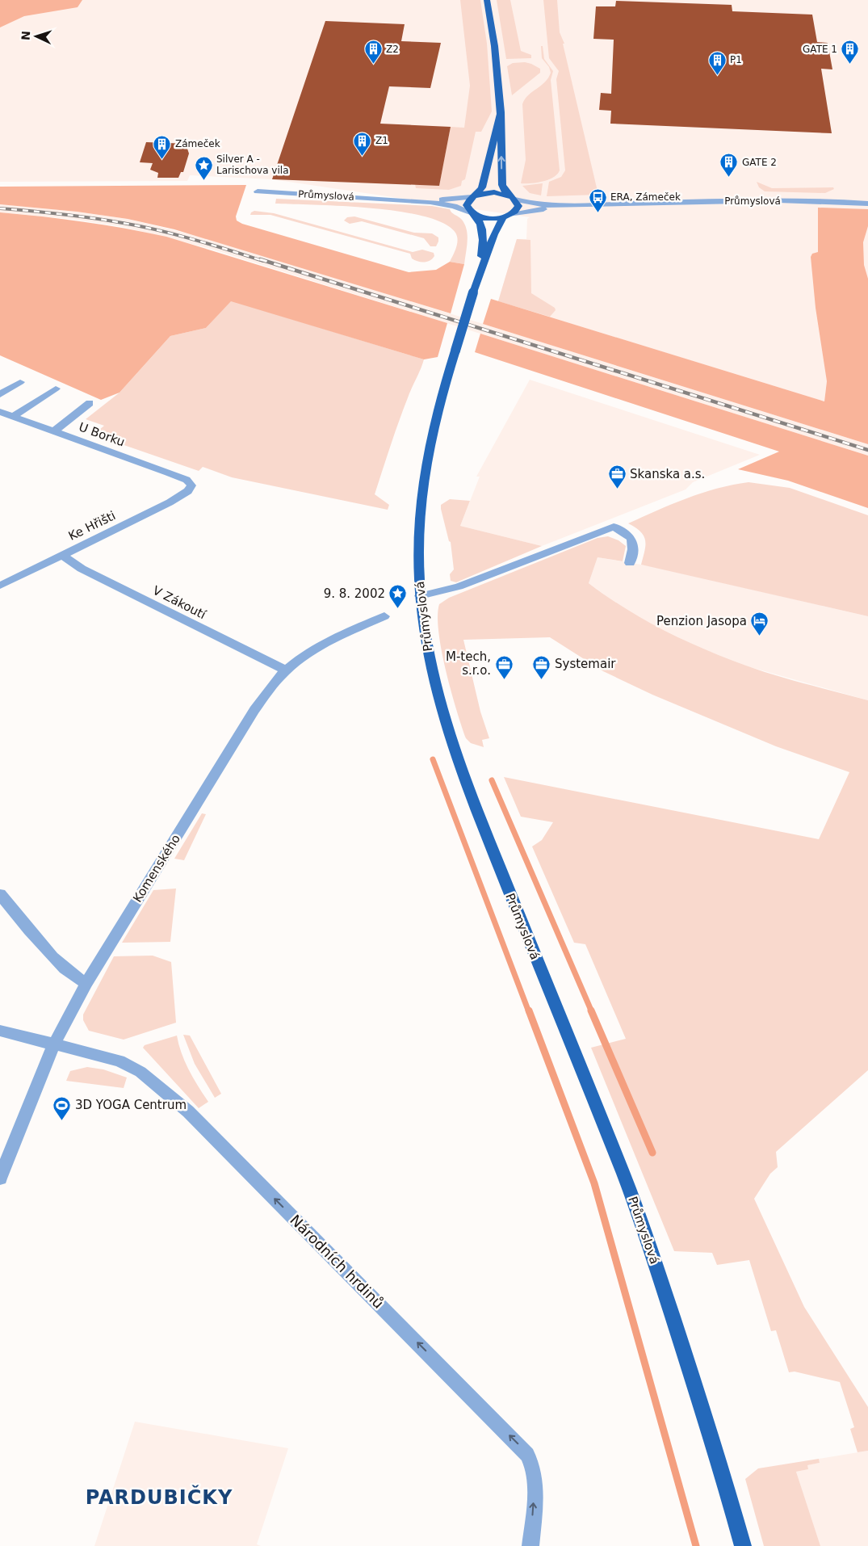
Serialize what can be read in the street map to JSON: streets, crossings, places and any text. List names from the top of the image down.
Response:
{
  "streets": {
    "main road": ["Průmyslová"],
    "street": [
      "U Borku",
      "Ke Hřišti",
      "V Zákoutí",
      "Komenského",
      "Národních hrdinů"
    ]
  },
  "crossings": [
    ["U Borku", "Ke Hřišti"],
    ["Ke Hřišti", "V Zákoutí"],
    ["V Zákoutí", "Komenského"],
    ["Komenského", "Národních hrdinů"]
  ],
  "one_way": ["Národních hrdinů"],
  "districts": ["PARDUBIČKY"],
  "places": {
    "building": [
      "Z2",
      "GATE 1",
      "P1",
      "Z1",
      "Zámeček",
      "GATE 2"
    ],
    "place": ["Silver A - Larischova vila", "9. 8. 2002"],
    "bus stop": ["ERA, Zámeček"],
    "office": ["Skanska a.s.", "M-tech, s.r.o.", "Systemair"],
    "hotel": ["Penzion Jasopa"],
    "sports": ["3D YOGA Centrum"]
  },
  "north": "left"
}
